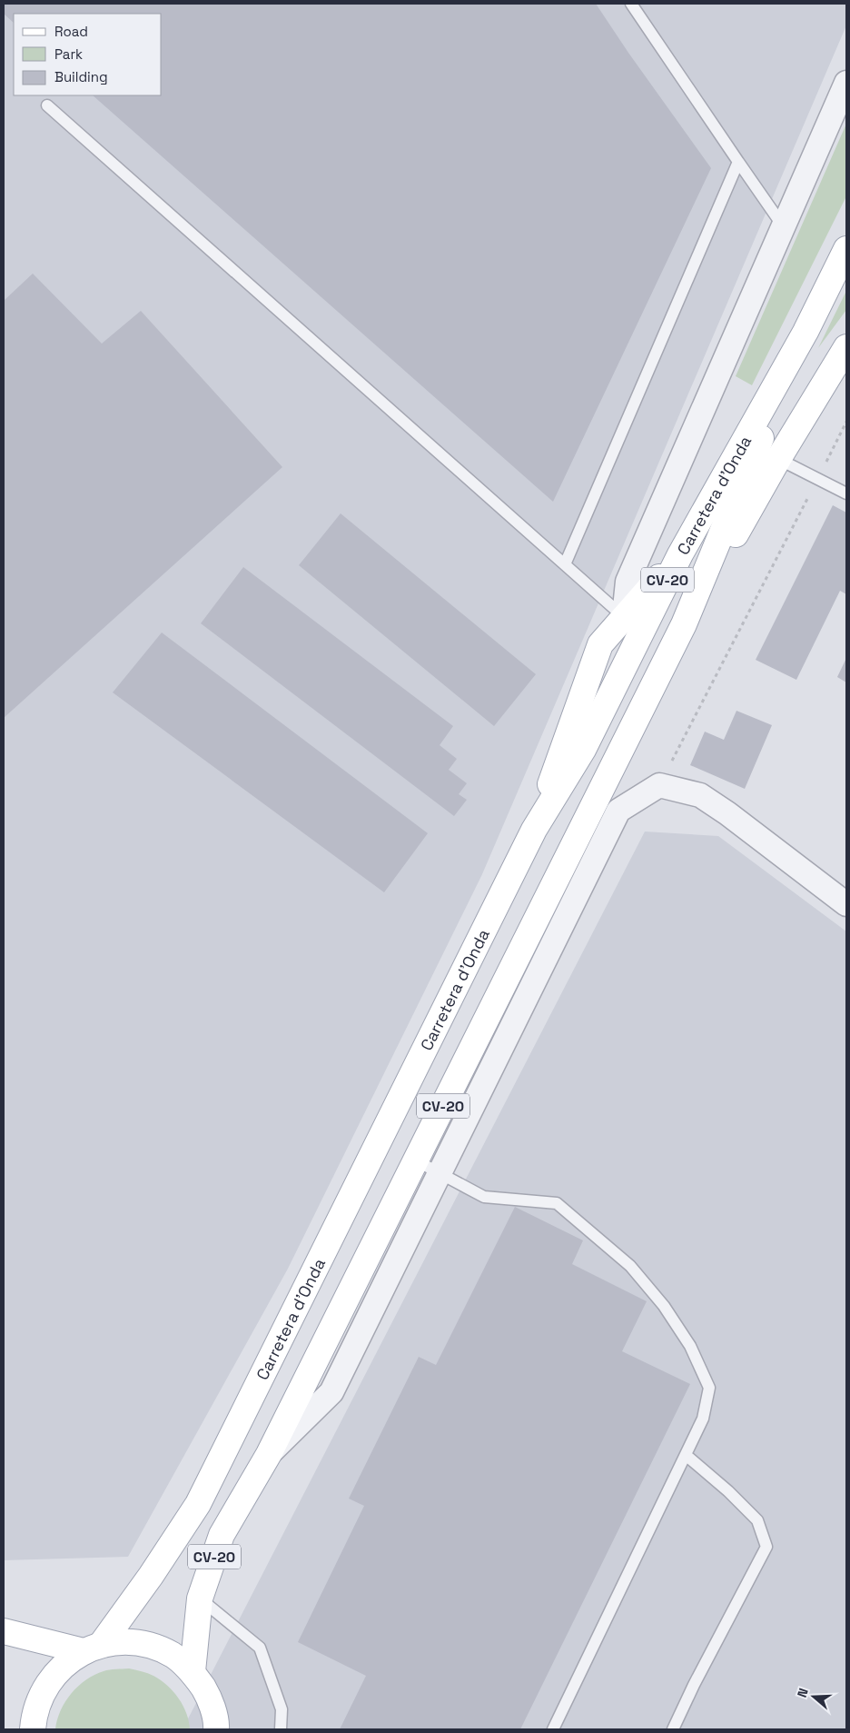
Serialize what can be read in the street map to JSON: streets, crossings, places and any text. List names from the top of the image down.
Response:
{
  "streets": {
    "main road": ["Carretera d'Onda", "CV-20"]
  },
  "crossings": [
    ["Carretera d'Onda", "CV-20"]
  ],
  "legend": ["Road", "Park", "Building"],
  "north": "left"
}
